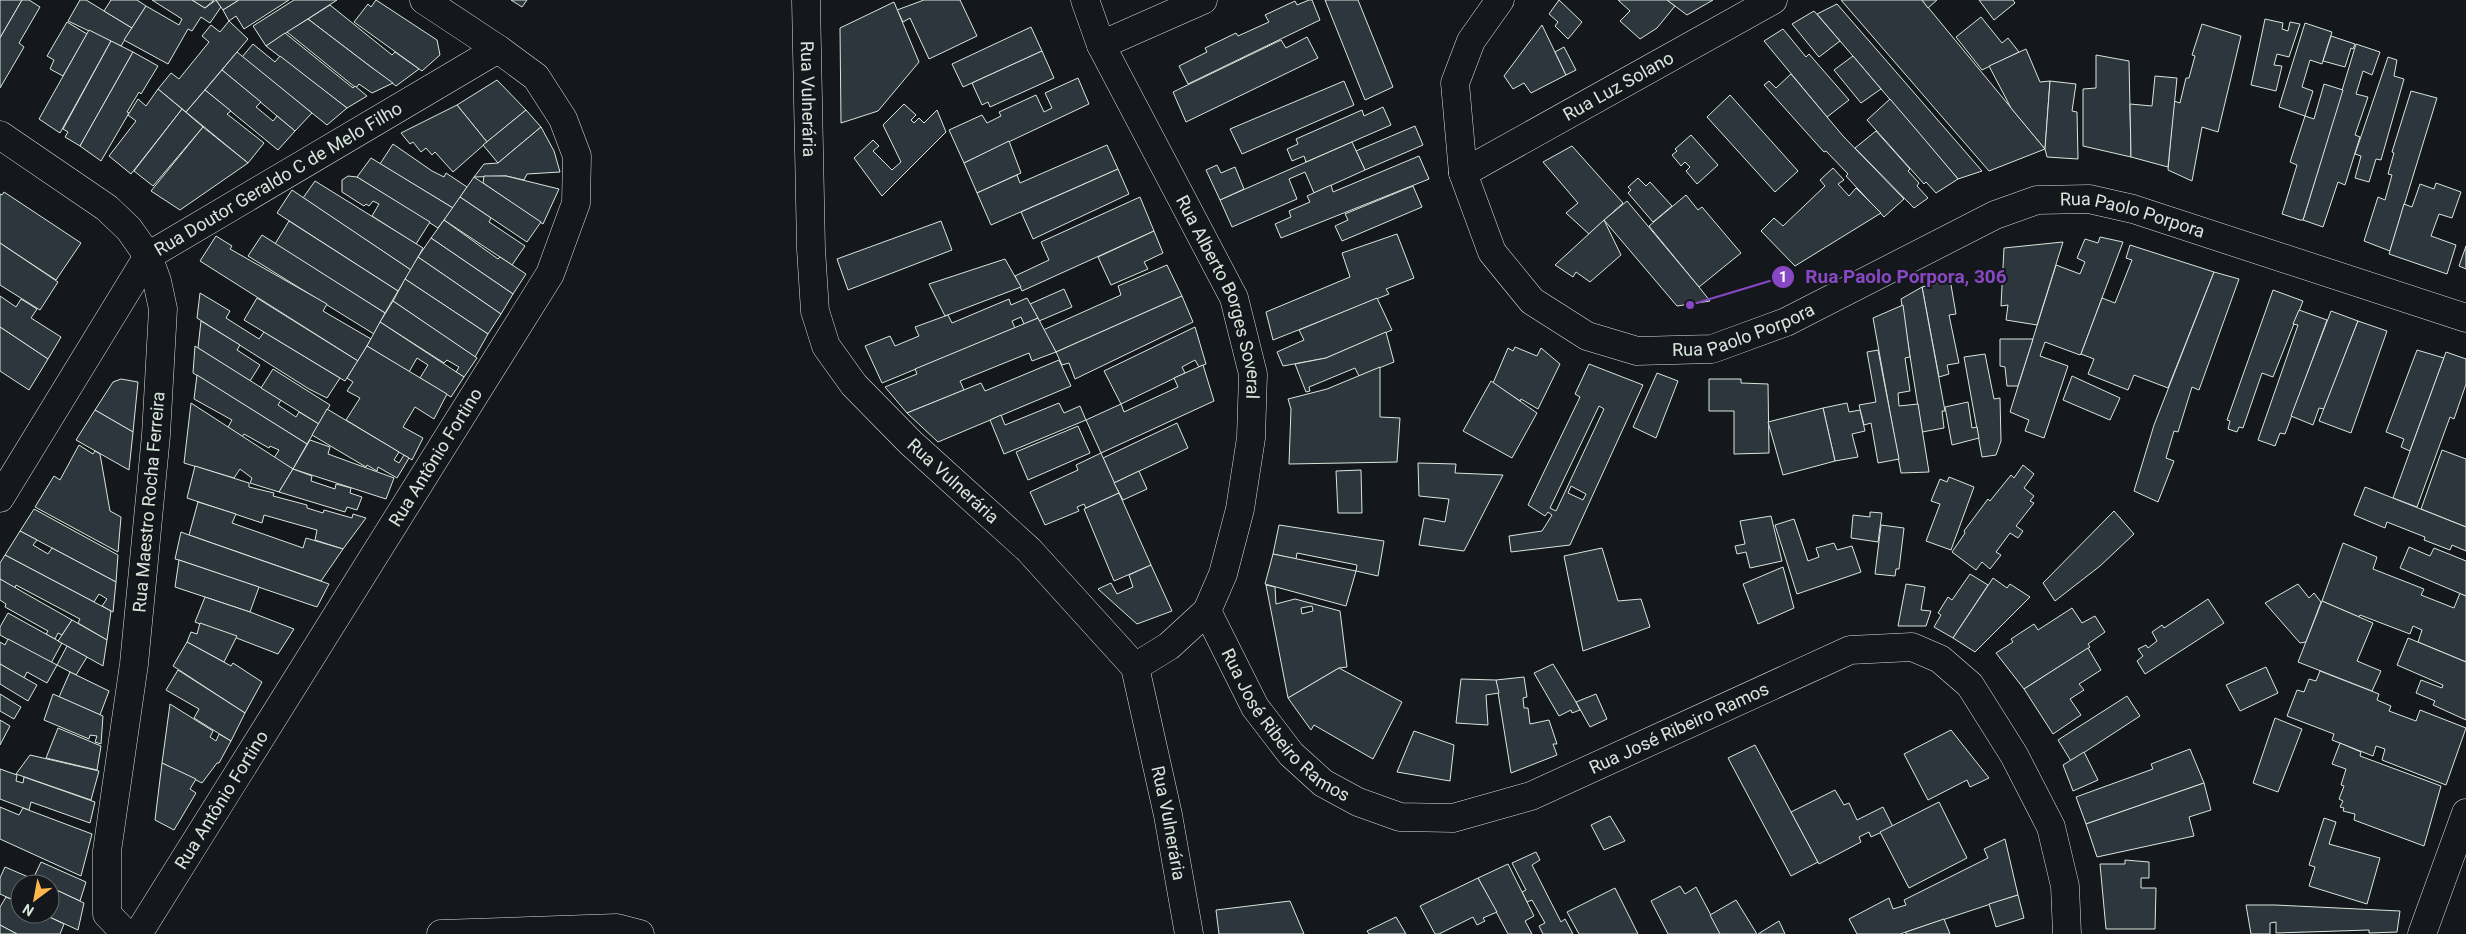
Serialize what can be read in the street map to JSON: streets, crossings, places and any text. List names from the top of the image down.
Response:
{
  "streets": {
    "street": [
      "Rua Luz Solano",
      "Rua Vulnerária",
      "Rua Doutor Geraldo C de Melo Filho",
      "Rua Paolo Porpora",
      "Rua Alberto Borges Soveral",
      "Rua Antônio Fortino",
      "Rua Maestro Rocha Ferreira",
      "Rua José Ribeiro Ramos"
    ]
  },
  "crossings": [
    ["Rua Luz Solano", "Rua Paolo Porpora"],
    ["Rua Doutor Geraldo C de Melo Filho", "Rua Antônio Fortino"],
    ["Rua Doutor Geraldo C de Melo Filho", "Rua Maestro Rocha Ferreira"],
    ["Rua Alberto Borges Soveral", "Rua José Ribeiro Ramos"]
  ],
  "places": ["Rua Paolo Porpora, 306"],
  "north": "bottom left"
}
